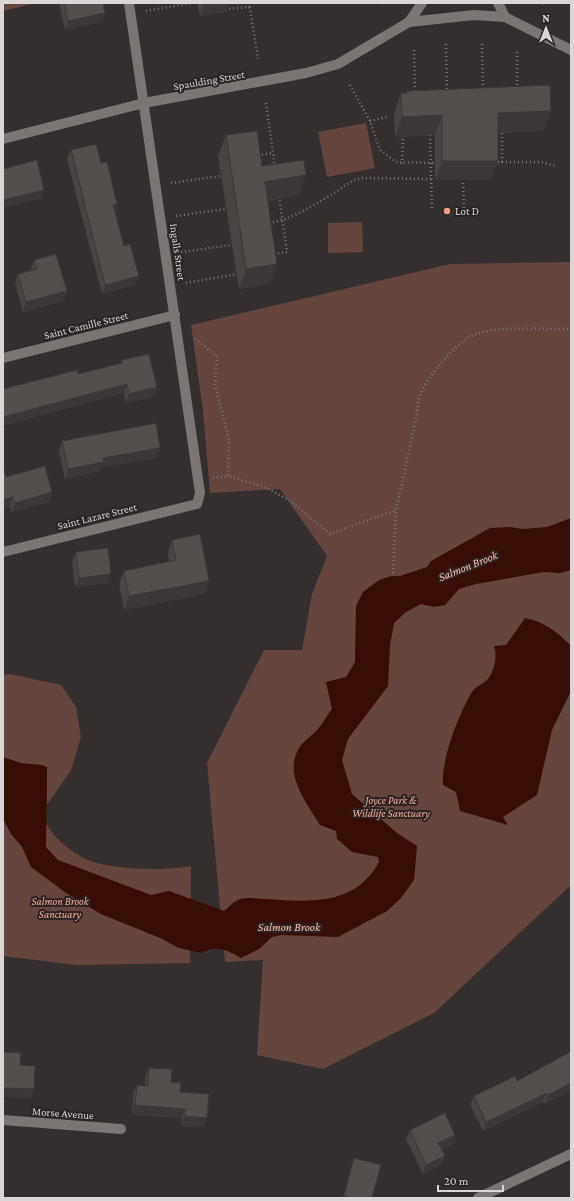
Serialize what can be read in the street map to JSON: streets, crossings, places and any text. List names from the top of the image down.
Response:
{
  "streets": {
    "street": [
      "Spaulding Street",
      "Ingalls Street",
      "Saint Camille Street",
      "Saint Lazare Street",
      "Morse Avenue"
    ]
  },
  "crossings": [
    ["Spaulding Street", "Ingalls Street"],
    ["Ingalls Street", "Saint Camille Street"],
    ["Ingalls Street", "Saint Lazare Street"]
  ],
  "water": ["Salmon Brook"],
  "parks": ["Joyce Park & Wildlife Sanctuary", "Salmon Brook Sanctuary"],
  "places": ["Lot D"],
  "scale_bar": "20 m",
  "north": "top"
}
